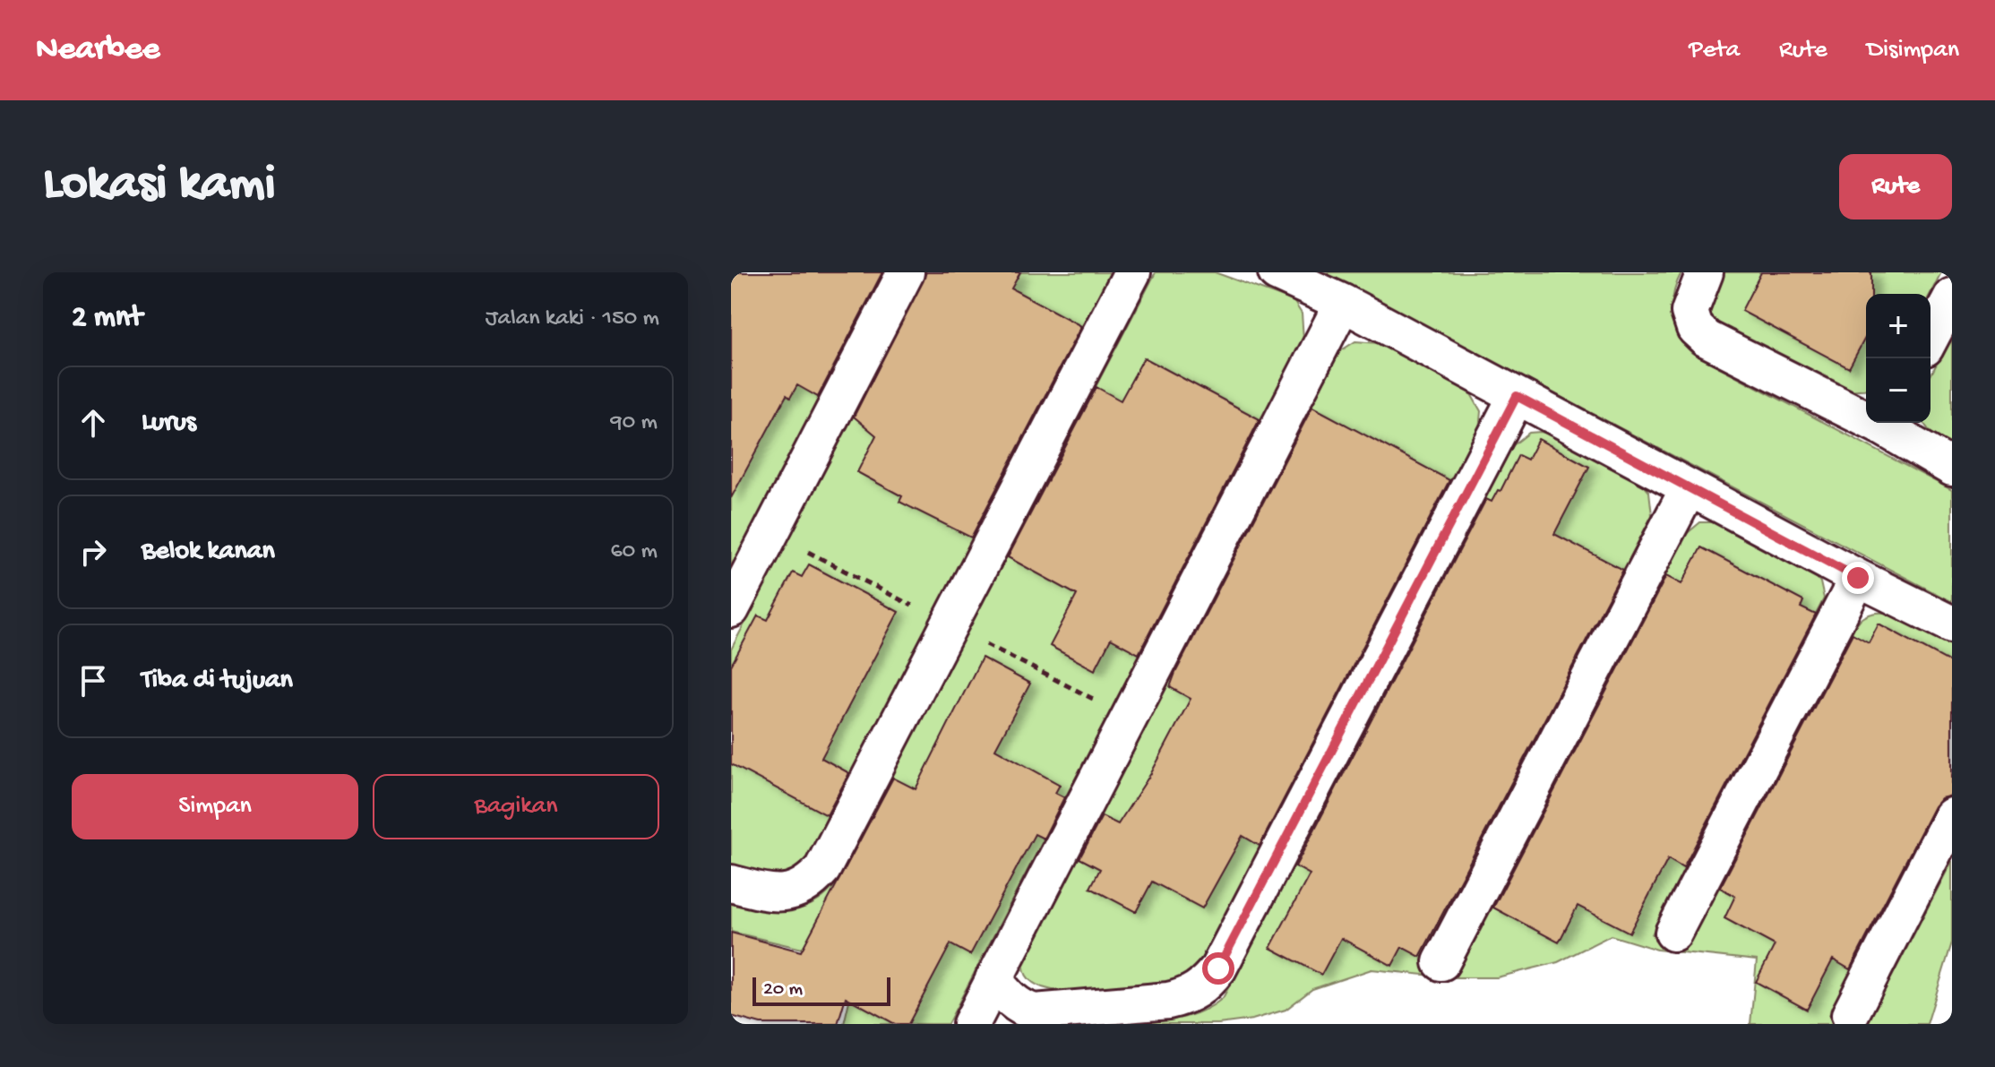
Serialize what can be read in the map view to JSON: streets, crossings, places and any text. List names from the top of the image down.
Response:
{
  "scale_bar": "20 m",
  "page": {
    "header": "Nearbee",
    "nav": ["Peta", "Rute", "Disimpan"],
    "buttons": [
      "Rute",
      ["Simpan", "Bagikan"]
    ],
    "title": "Lokasi kami",
    "heading": ["2 mnt", "Jalan kaki · 150 m"],
    "map_buttons": ["+", "−"],
    "list": [
      ["Lurus", "90 m"],
      ["Belok kanan", "60 m"],
      "Tiba di tujuan"
    ],
    "scale": "20 m"
  }
}
